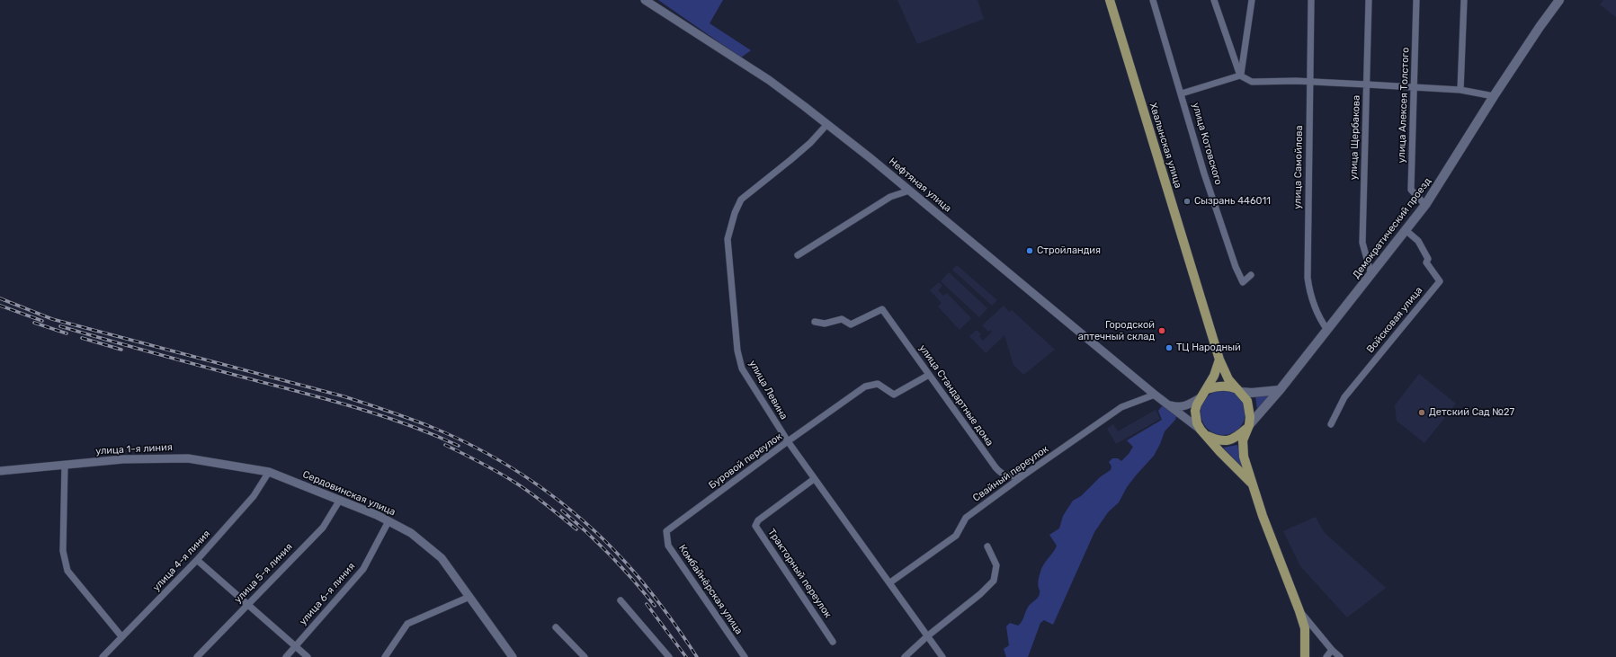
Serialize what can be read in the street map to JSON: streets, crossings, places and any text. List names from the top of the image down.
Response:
{
  "streets": {
    "main road": ["Хвалынская улица", "Демократический проезд"],
    "street": [
      "улица Алексея Толстого",
      "улица Щербакова",
      "улица Котовского",
      "улица Самойлова",
      "Нефтяная улица",
      "Войсковая улица",
      "улица Левина",
      "улица Стандартные дома",
      "улица 1-я линия",
      "Буровой переулок",
      "Свайный переулок",
      "Сердовинская улица",
      "улица 4-я линия",
      "улица 5-я линия",
      "Тракторный переулок",
      "Комбайнёрская улица",
      "улица 6-я линия"
    ]
  },
  "crossings": [
    ["улица Алексея Толстого", "Демократический проезд"],
    ["улица Щербакова", "Демократический проезд"],
    ["Хвалынская улица", "Нефтяная улица"],
    ["Хвалынская улица", "Демократический проезд"],
    ["улица Самойлова", "Демократический проезд"],
    ["Нефтяная улица", "Демократический проезд"],
    ["Нефтяная улица", "улица Левина"],
    ["Нефтяная улица", "Свайный переулок"],
    ["Демократический проезд", "Войсковая улица"],
    ["улица Левина", "Буровой переулок"],
    ["улица Левина", "Свайный переулок"],
    ["улица Левина", "Тракторный переулок"],
    ["улица Стандартные дома", "Буровой переулок"],
    ["улица Стандартные дома", "Свайный переулок"],
    ["улица 1-я линия", "Сердовинская улица"],
    ["улица 1-я линия", "улица 4-я линия"],
    ["Буровой переулок", "Комбайнёрская улица"],
    ["Сердовинская улица", "улица 4-я линия"],
    ["Сердовинская улица", "улица 5-я линия"],
    ["Сердовинская улица", "улица 6-я линия"]
  ],
  "places": [
    "Сызрань 446011",
    "Стройландия",
    "Городской аптечный склад",
    "ТЦ Народный",
    "Детский Сад №27"
  ]
}
